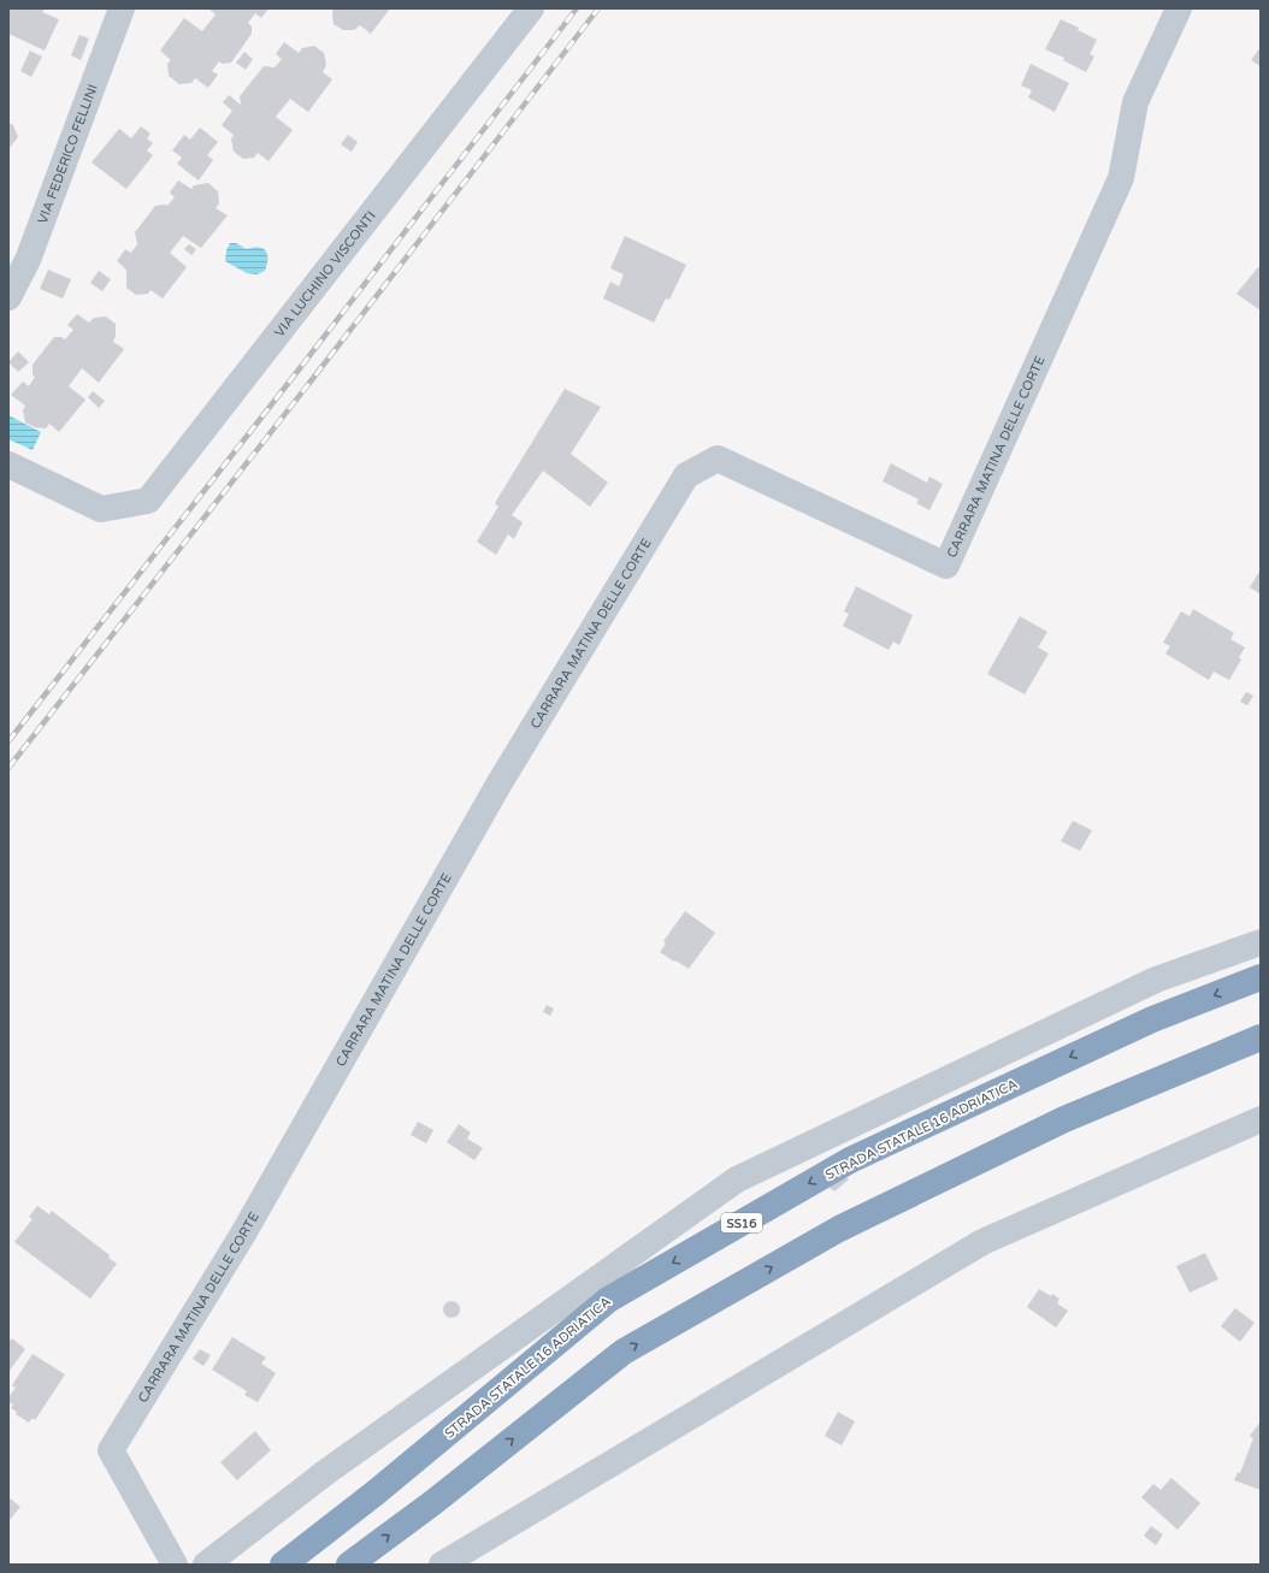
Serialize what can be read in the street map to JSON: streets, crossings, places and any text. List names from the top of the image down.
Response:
{
  "streets": {
    "highway": ["STRADA STATALE 16 ADRIATICA", "SS16"],
    "street": ["VIA FEDERICO FELLINI", "VIA LUCHINO VISCONTI", "CARRARA MATINA DELLE CORTE"]
  }
}
